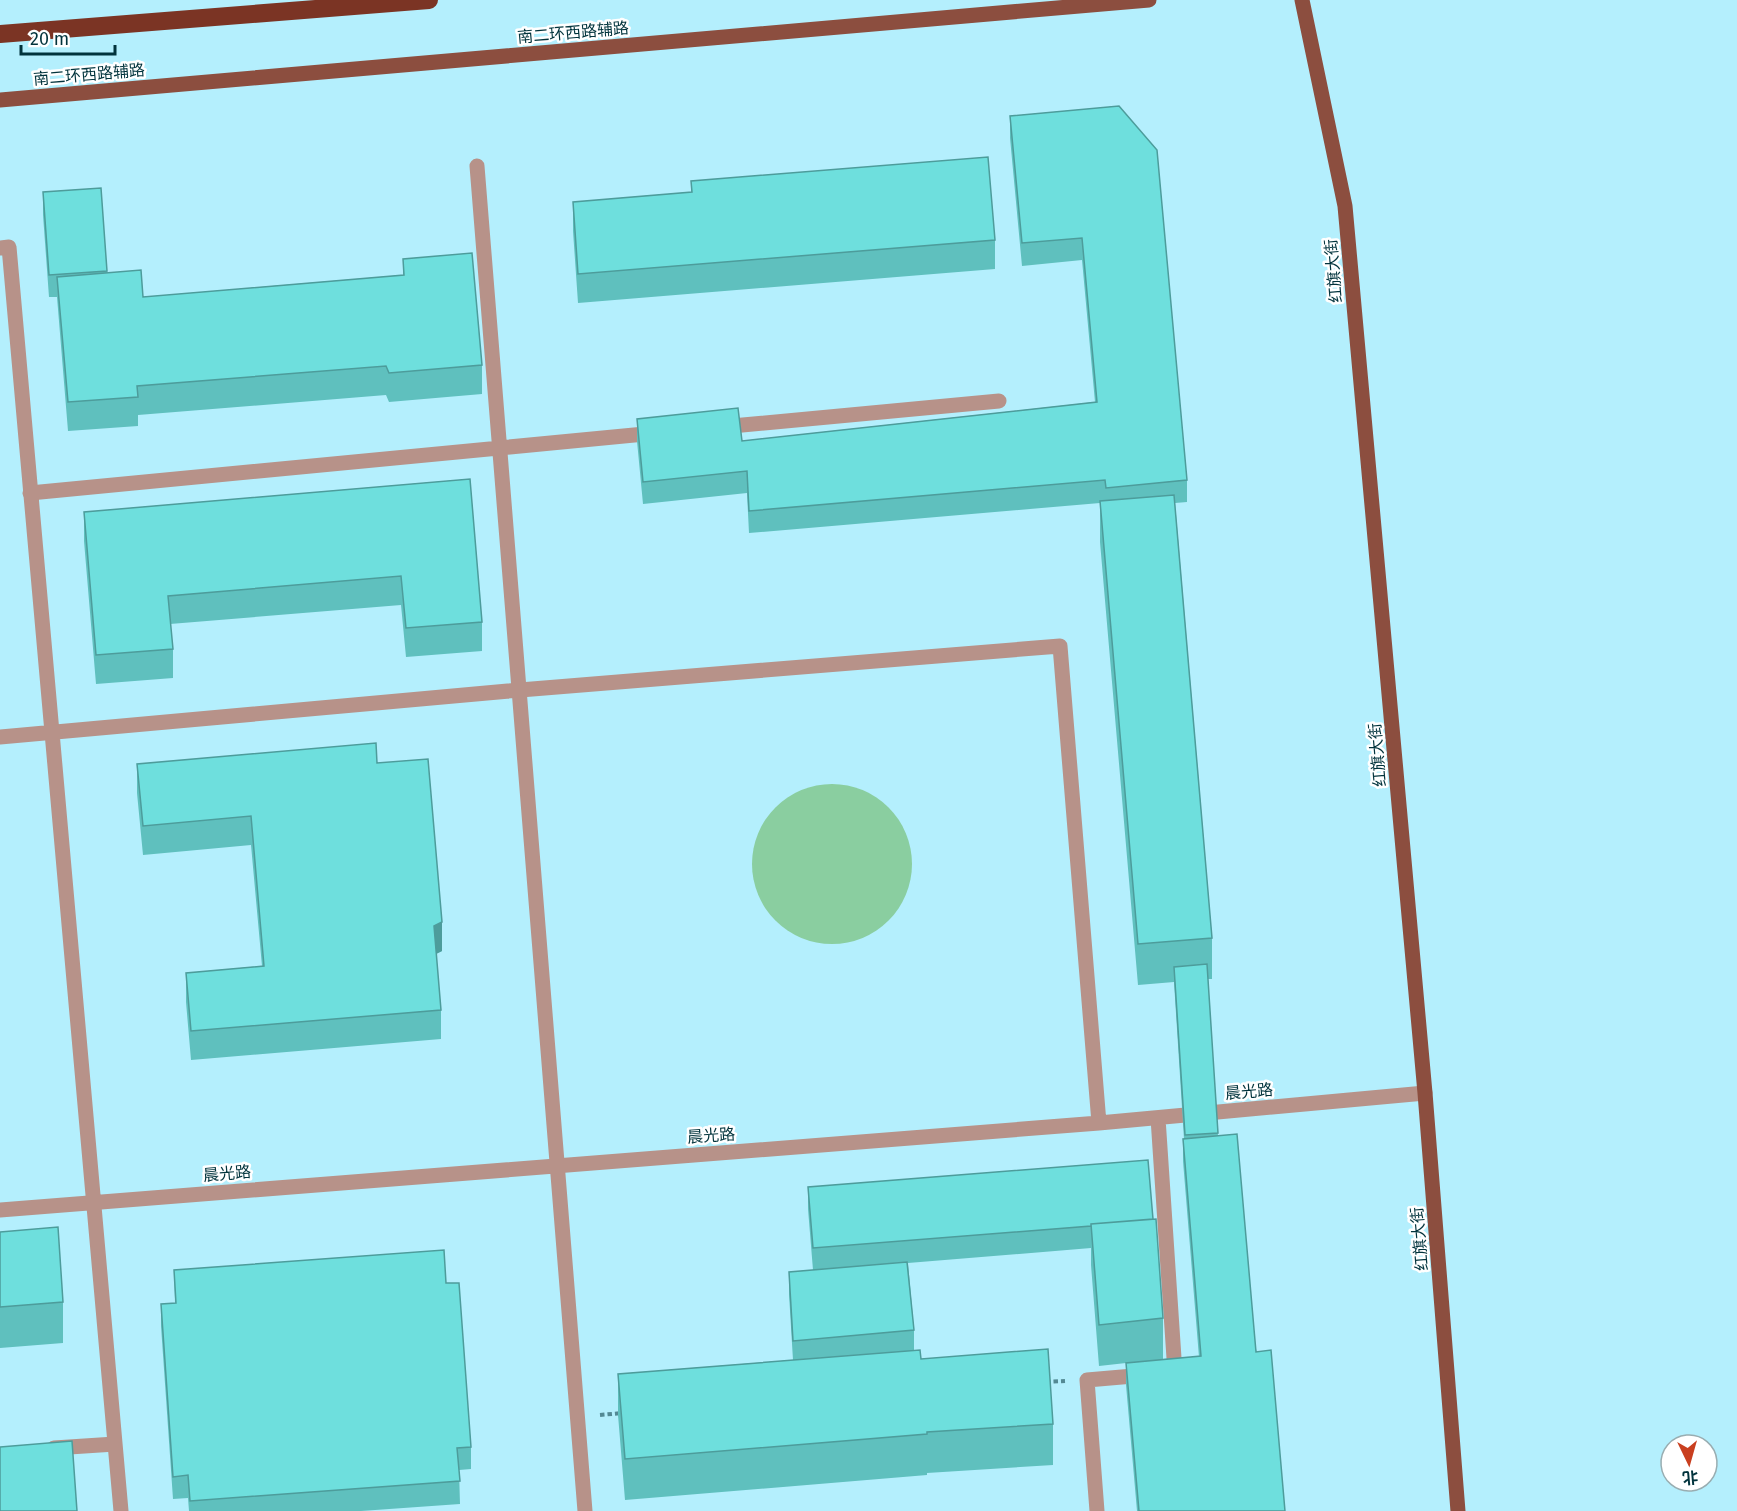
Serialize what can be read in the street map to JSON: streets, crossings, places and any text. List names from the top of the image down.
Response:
{
  "streets": {
    "main road": ["南二环西路辅路", "红旗大街"],
    "street": ["晨光路"]
  },
  "crossings": [
    ["红旗大街", "晨光路"]
  ],
  "scale_bar": "20 m",
  "north": "bottom"
}
